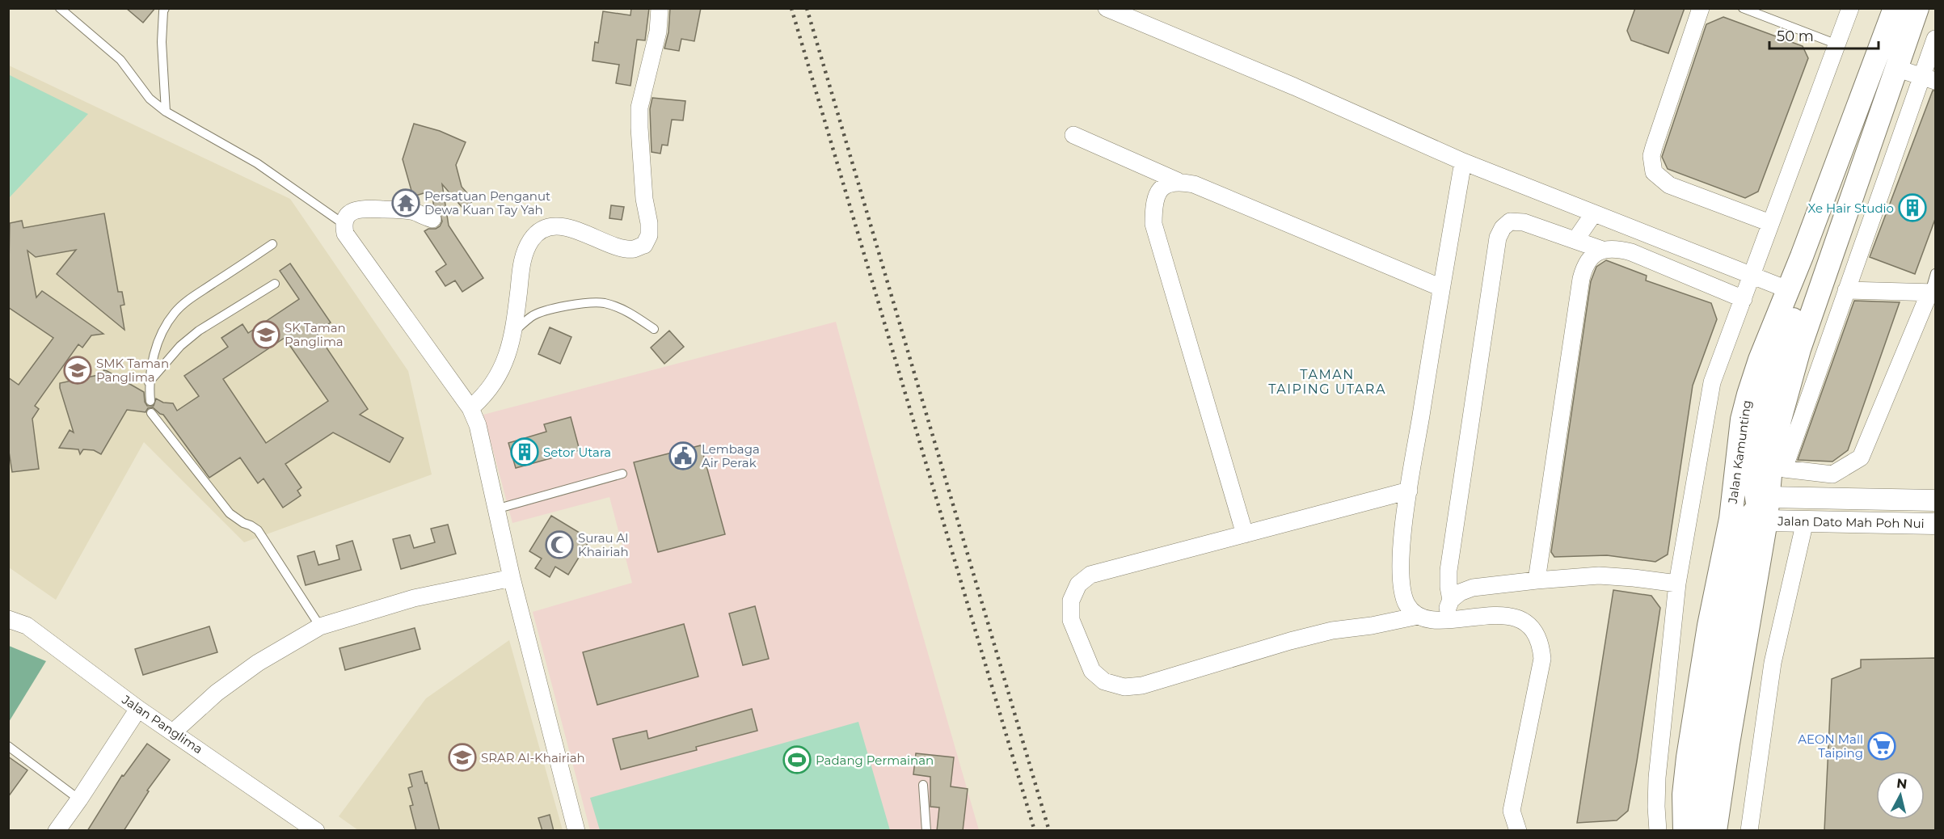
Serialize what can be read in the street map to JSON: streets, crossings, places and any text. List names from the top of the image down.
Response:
{
  "streets": {
    "main road": ["Jalan Kamunting"],
    "street": ["Jalan Dato Mah Poh Nui", "Jalan Panglima"]
  },
  "districts": ["TAMAN TAIPING UTARA"],
  "places": {
    "temple": ["Persatuan Penganut Dewa Kuan Tay Yah"],
    "building": ["Xe Hair Studio", "Setor Utara"],
    "school or university": ["SK Taman Panglima", "SMK Taman Panglima", "SRAR Al-Khairiah"],
    "public building": ["Lembaga Air Perak"],
    "mosque": ["Surau Al Khairiah"],
    "supermarket": ["AEON Mall Taiping"],
    "sports": ["Padang Permainan"]
  },
  "scale_bar": "50 m",
  "north": "top"
}
